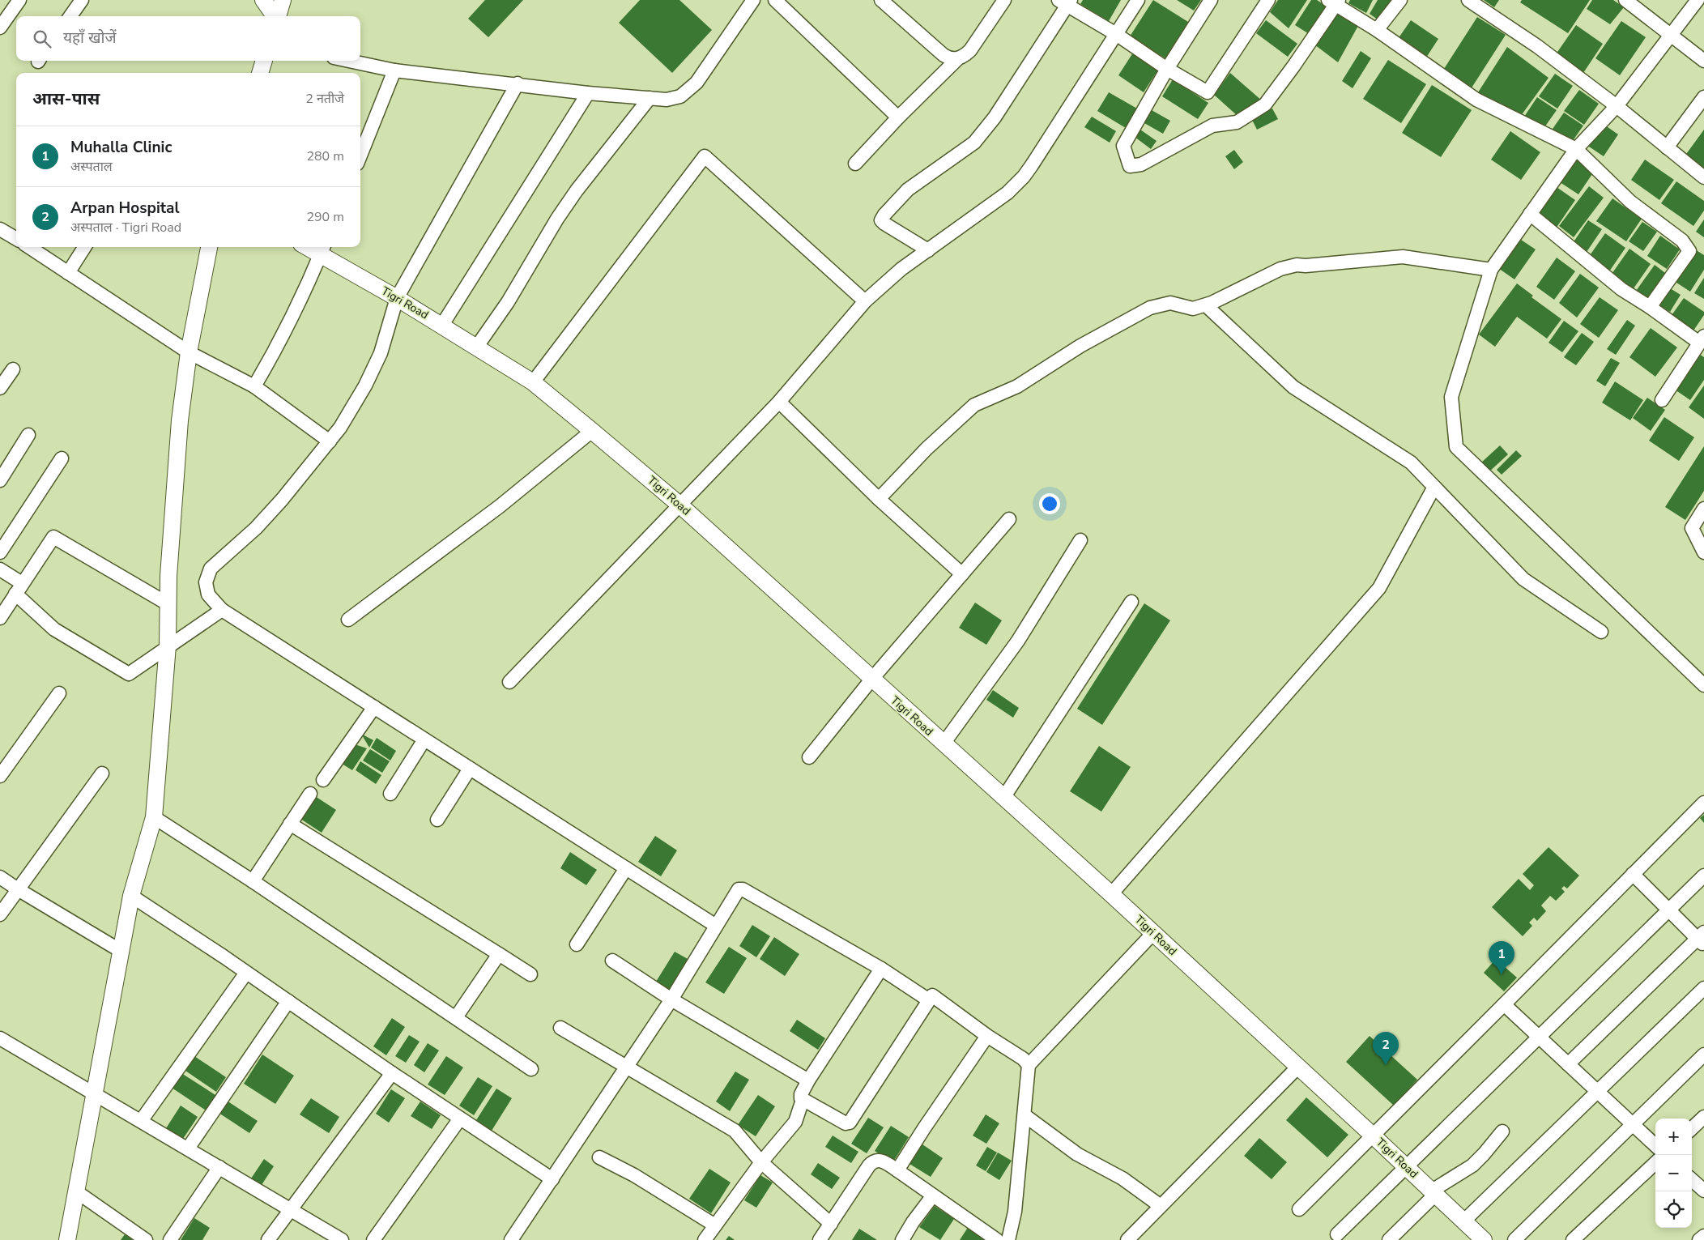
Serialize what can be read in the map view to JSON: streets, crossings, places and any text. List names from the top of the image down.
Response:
{
  "streets": {
    "street": ["Tigri Road"]
  },
  "page": {
    "search": "यहाँ खोजें",
    "heading": ["आस-पास", "2 नतीजे"],
    "list": [
      {
        "mark": "1",
        "name": "Muhalla Clinic",
        "note": "अस्पताल",
        "value": "280 m"
      },
      {
        "mark": "2",
        "name": "Arpan Hospital",
        "note": "अस्पताल · Tigri Road",
        "value": "290 m"
      }
    ],
    "pins": ["1", "2"],
    "map_buttons": ["+", "−"]
  }
}
